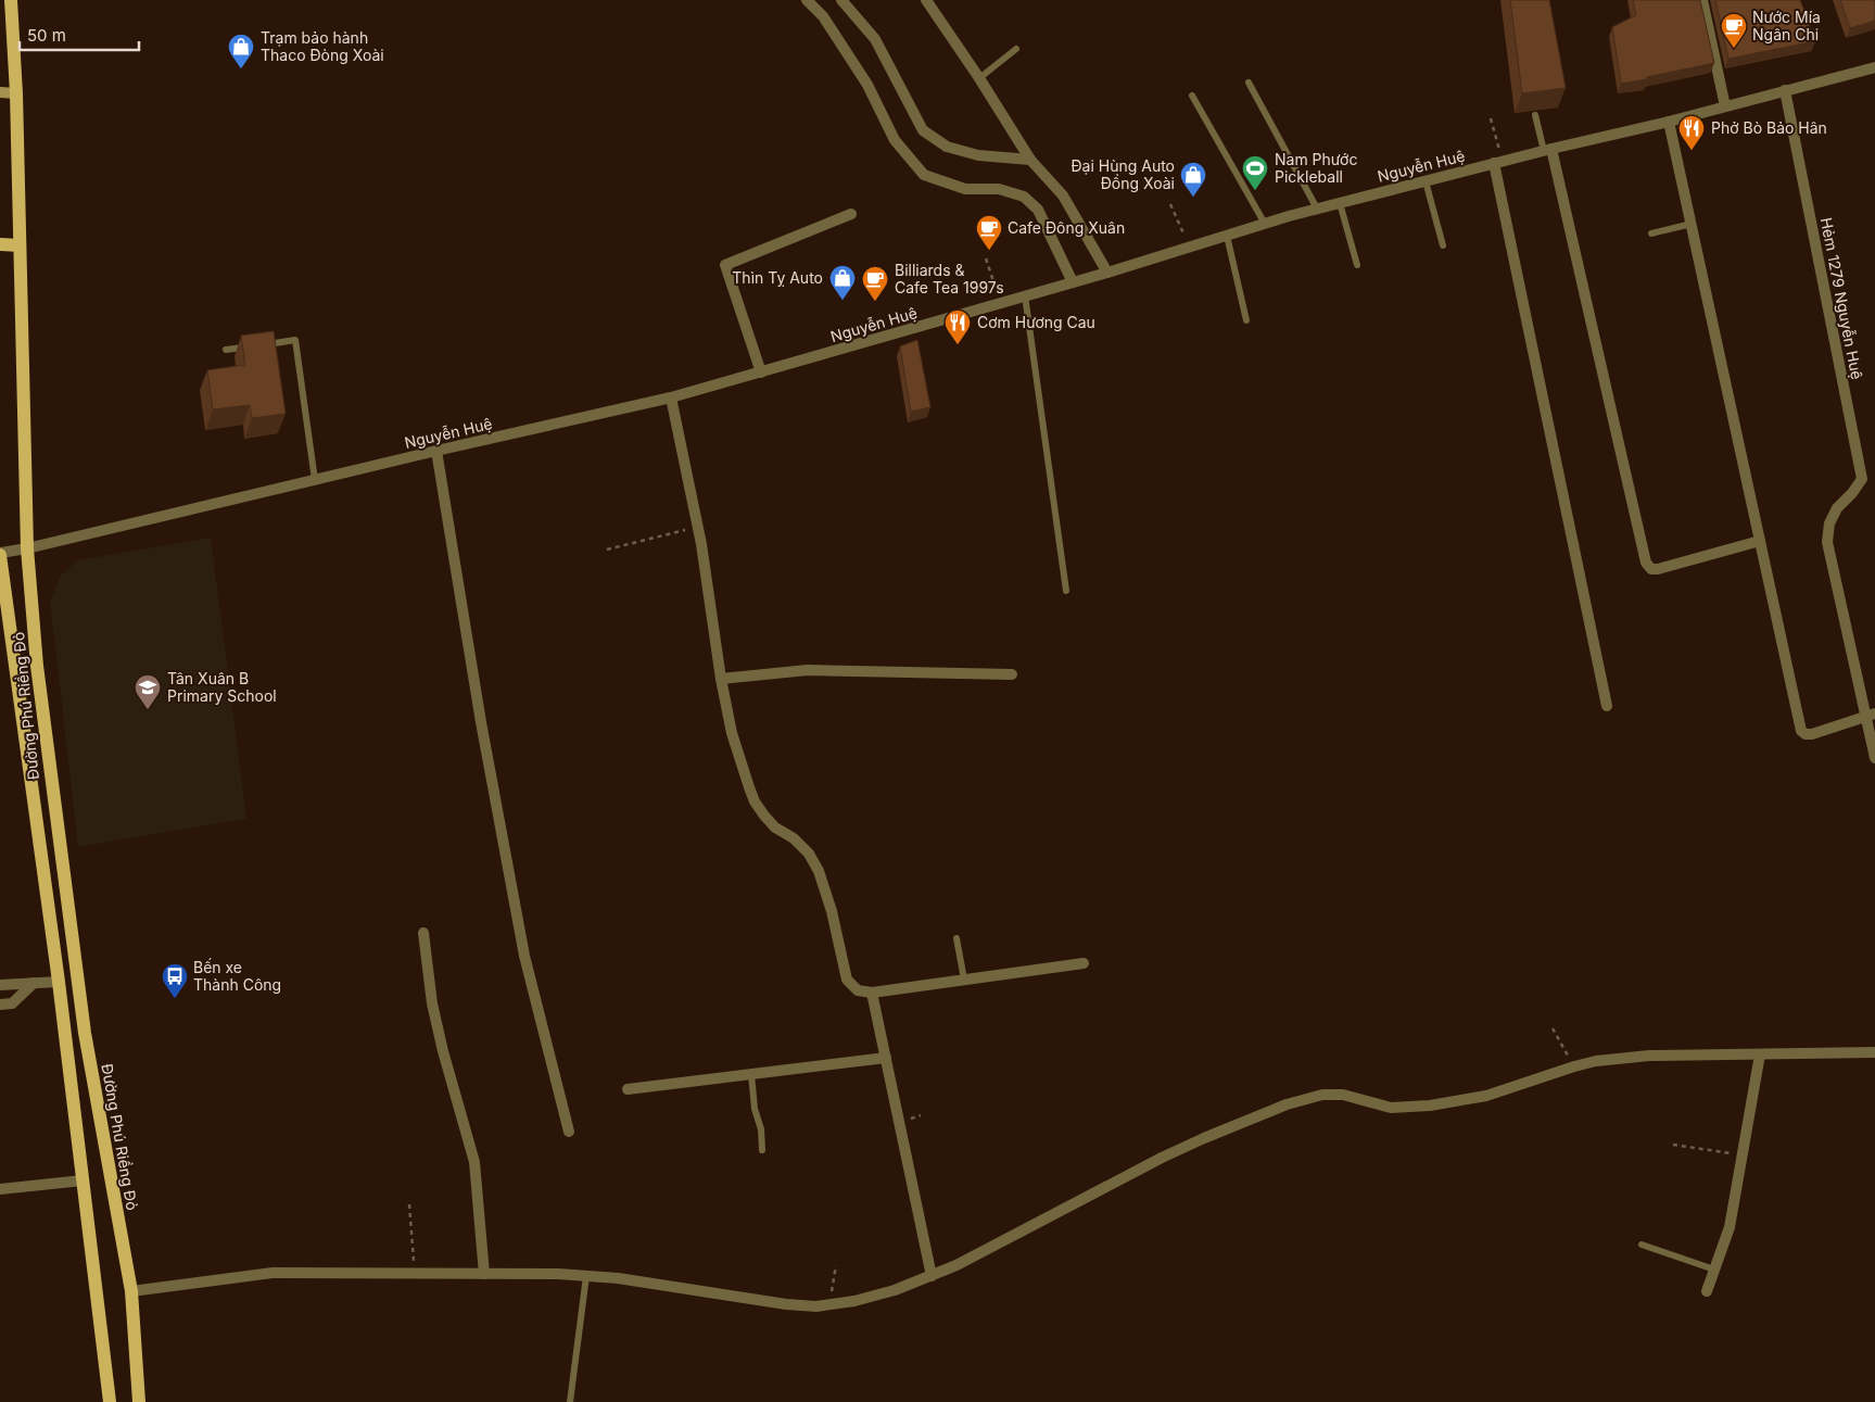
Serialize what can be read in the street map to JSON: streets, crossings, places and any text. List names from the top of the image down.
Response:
{
  "streets": {
    "main road": ["Đường Phú Riềng Đỏ"],
    "street": ["Nguyễn Huệ", "Hẻm 1279 Nguyễn Huệ"]
  },
  "crossings": [
    ["Nguyễn Huệ", "Hẻm 1279 Nguyễn Huệ"],
    ["Nguyễn Huệ", "Đường Phú Riềng Đỏ"]
  ],
  "places": {
    "cafe": ["Nước Mía Ngân Chi", "Cafe Đông Xuân", "Billiards & Cafe Tea 1997s"],
    "shop": ["Trạm bảo hành Thaco Đòng Xoài", "Đại Hùng Auto Đồng Xoài", "Thìn Tỵ Auto"],
    "restaurant": ["Phở Bò Bảo Hân", "Cơm Hương Cau"],
    "sports": ["Nam Phước Pickleball"],
    "school or university": ["Tân Xuân B Primary School"],
    "bus stop": ["Bến xe Thành Công"]
  },
  "scale_bar": "50 m"
}
